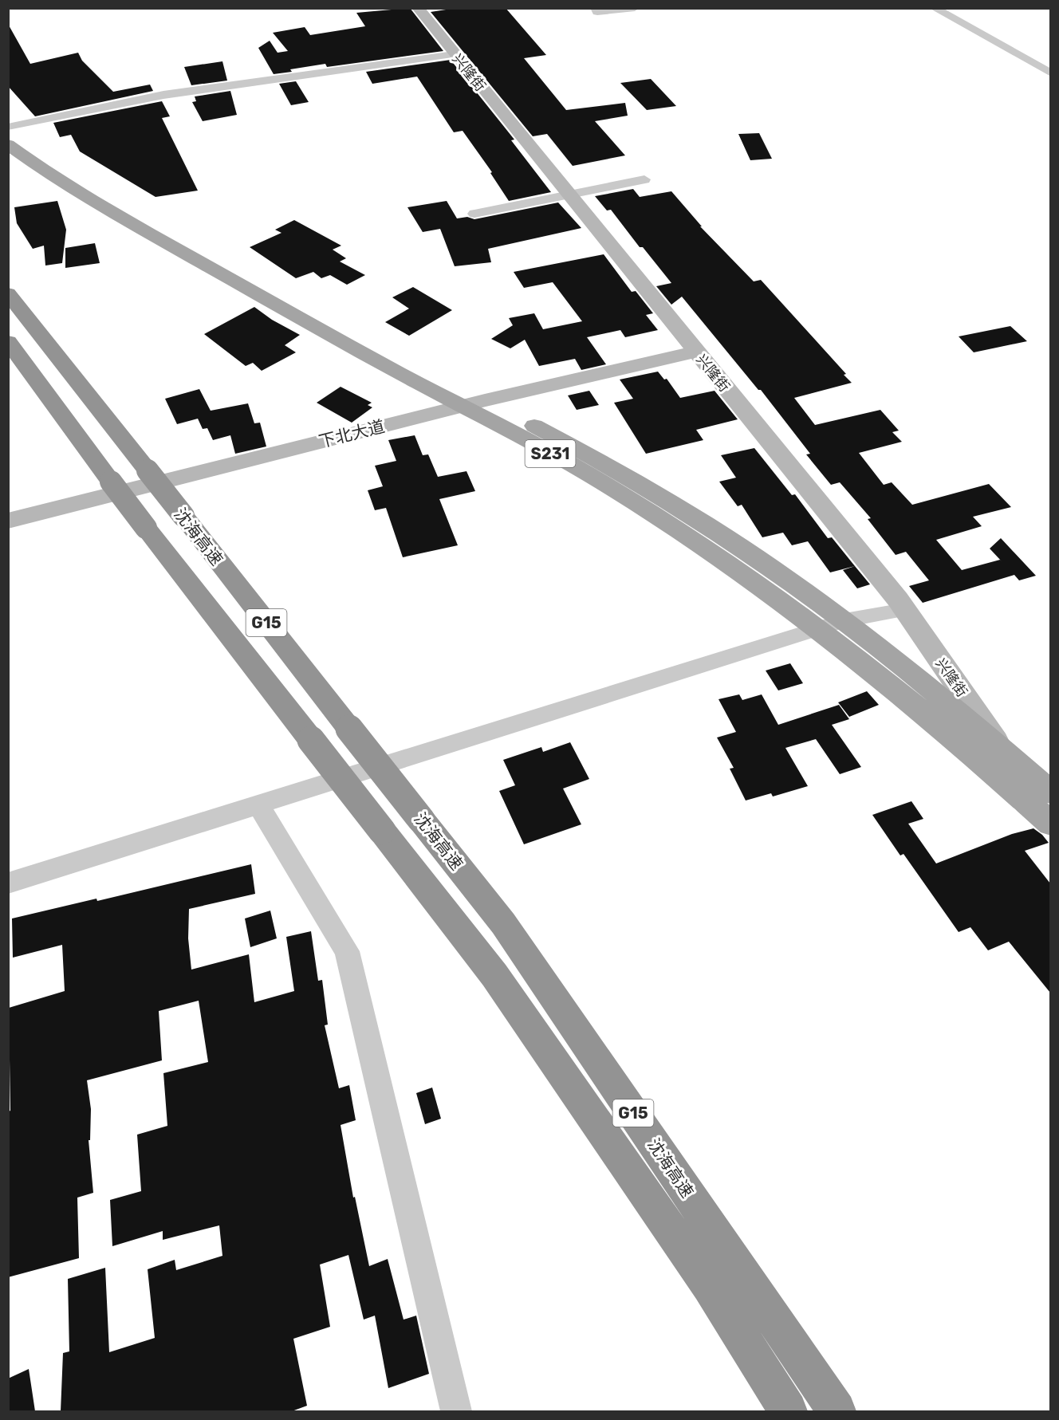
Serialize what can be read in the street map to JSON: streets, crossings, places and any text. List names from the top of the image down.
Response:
{
  "streets": {
    "highway": ["沈海高速", "G15"],
    "main road": ["S231"],
    "street": ["兴隆街", "下北大道"]
  },
  "crossings": [
    ["兴隆街", "下北大道"],
    ["兴隆街", "S231"],
    ["下北大道", "S231"]
  ]
}
